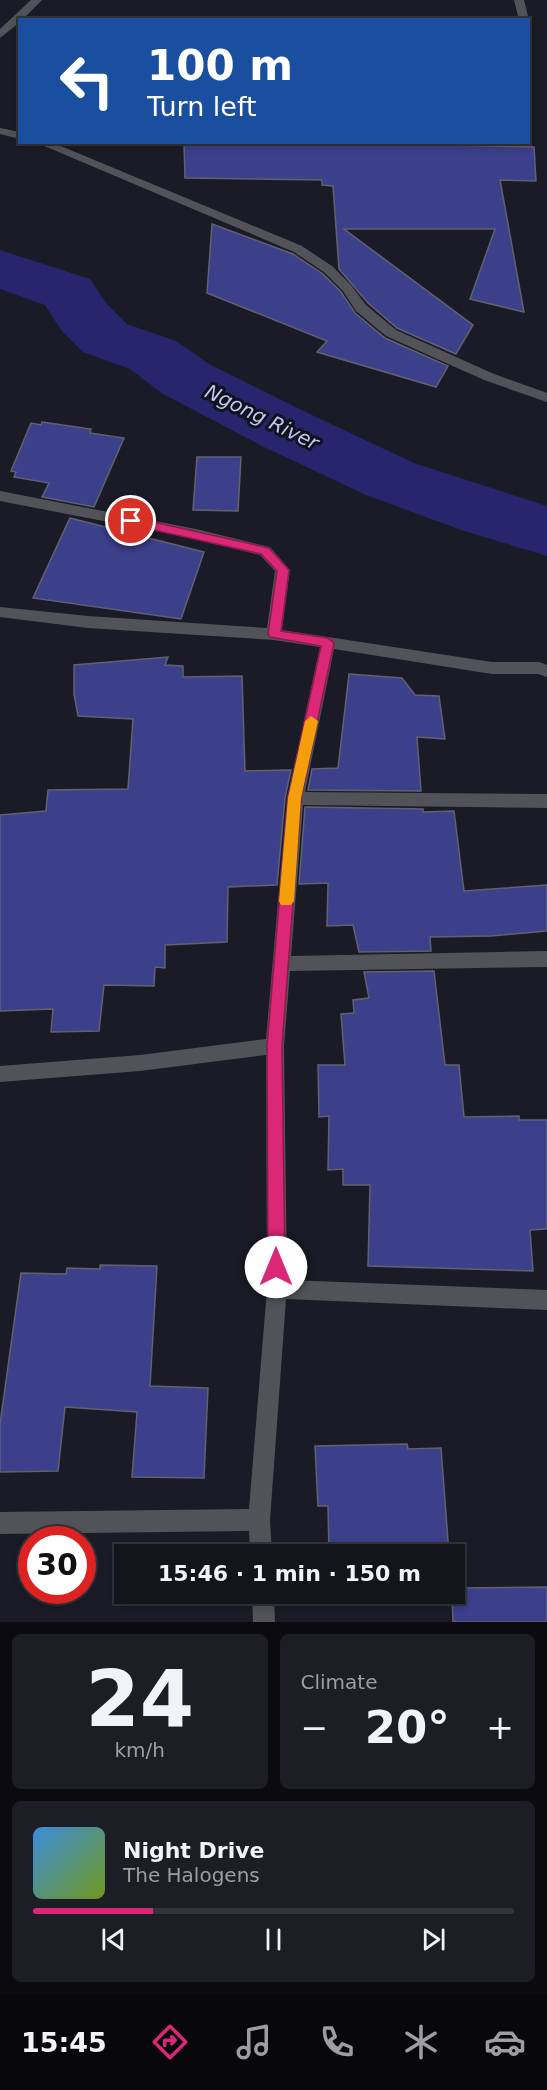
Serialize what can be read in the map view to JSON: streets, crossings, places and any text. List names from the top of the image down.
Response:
{
  "water": ["Ngong River"],
  "page": {
    "turn": ["100 m", "Turn left"],
    "limit": "30",
    "trip": "15:46 · 1 min · 150 m",
    "tile": [
      ["24", "km/h"],
      "Climate"
    ],
    "heat": ["−", "20°", "+"],
    "song": ["Night Drive", "The Halogens"],
    "tabs": "15:45"
  }
}
